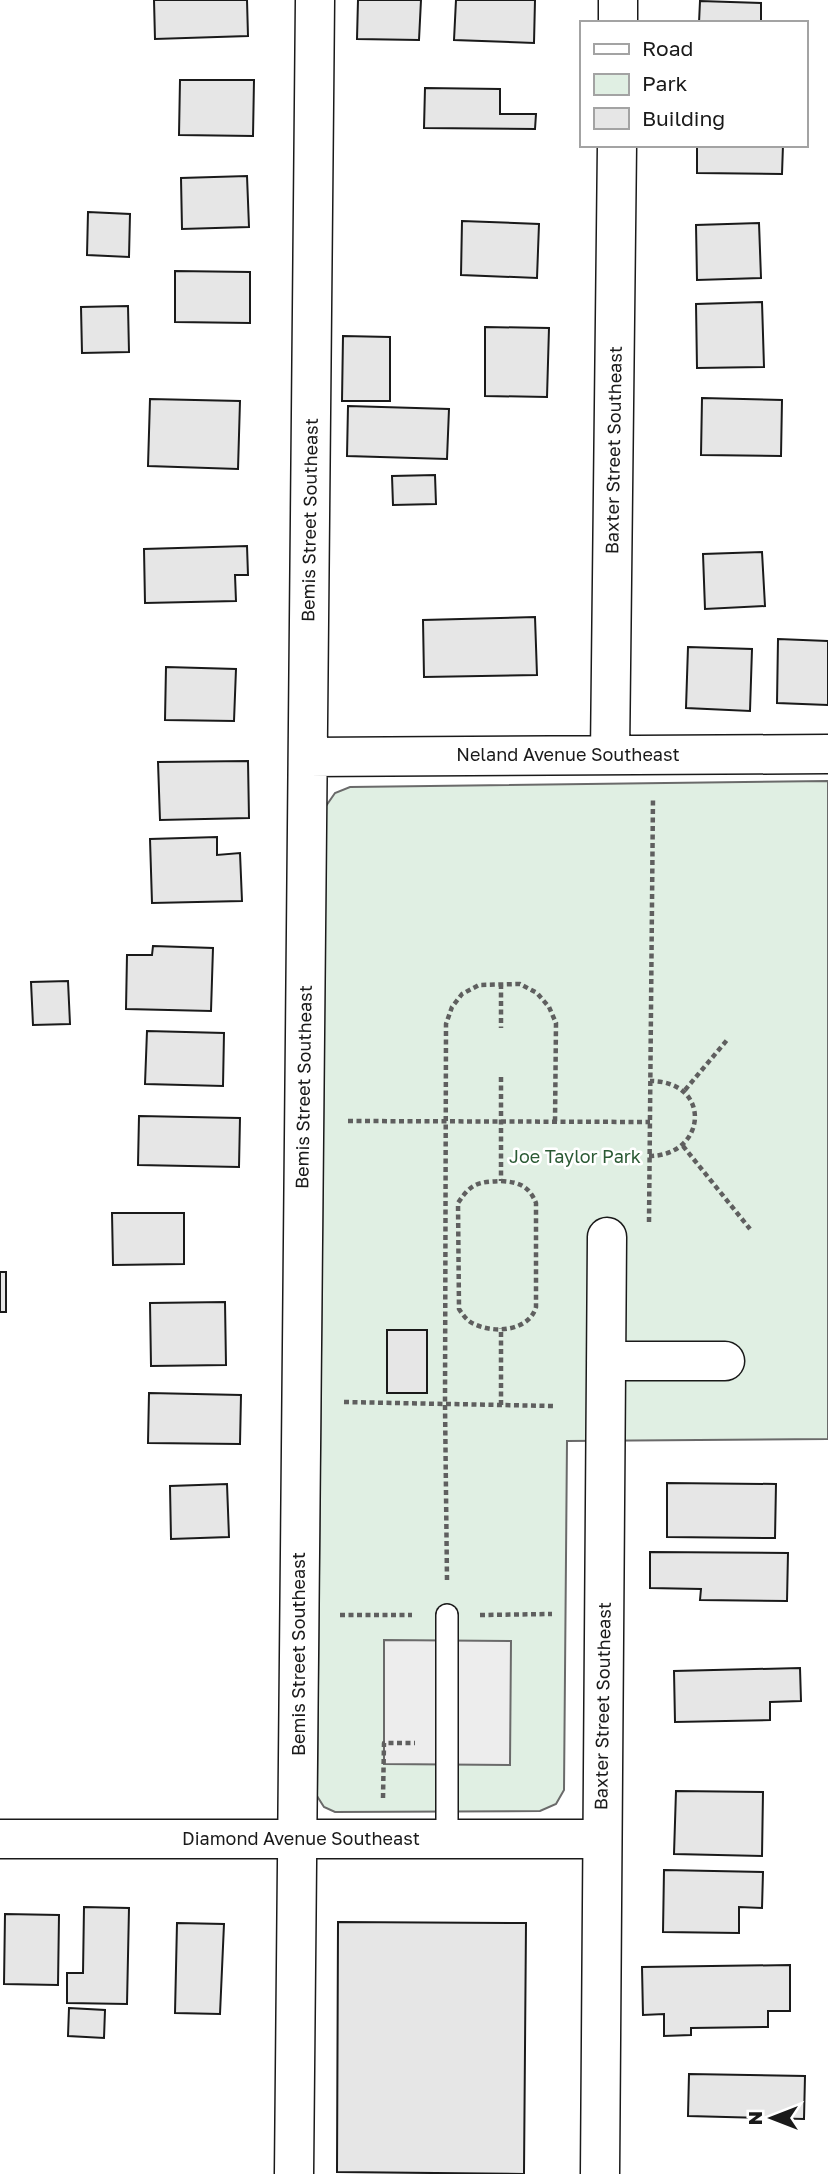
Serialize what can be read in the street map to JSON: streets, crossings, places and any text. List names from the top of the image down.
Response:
{
  "streets": {
    "street": [
      "Baxter Street Southeast",
      "Bemis Street Southeast",
      "Neland Avenue Southeast",
      "Diamond Avenue Southeast"
    ]
  },
  "crossings": [
    ["Baxter Street Southeast", "Neland Avenue Southeast"],
    ["Baxter Street Southeast", "Diamond Avenue Southeast"],
    ["Bemis Street Southeast", "Neland Avenue Southeast"],
    ["Bemis Street Southeast", "Diamond Avenue Southeast"]
  ],
  "parks": ["Joe Taylor Park"],
  "legend": ["Road", "Park", "Building"],
  "north": "left"
}
